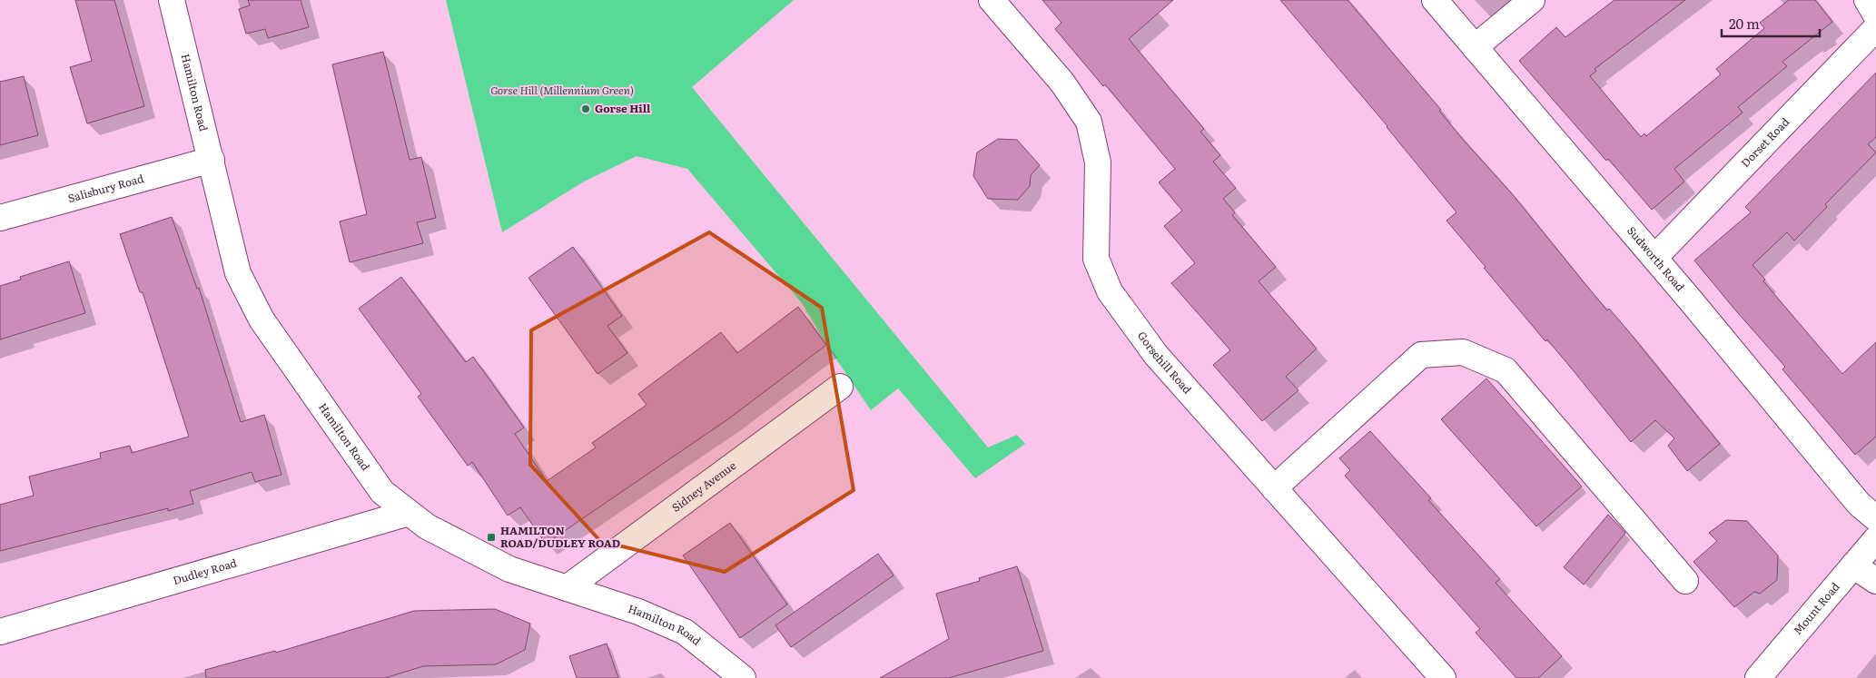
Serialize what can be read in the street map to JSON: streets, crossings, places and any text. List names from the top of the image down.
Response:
{
  "streets": {
    "street": [
      "Hamilton Road",
      "Dorset Road",
      "Salisbury Road",
      "Sudworth Road",
      "Gorsehill Road",
      "Sidney Avenue",
      "Dudley Road",
      "Mount Road"
    ]
  },
  "crossings": [
    ["Hamilton Road", "Salisbury Road"],
    ["Hamilton Road", "Sidney Avenue"],
    ["Hamilton Road", "Dudley Road"],
    ["Dorset Road", "Sudworth Road"]
  ],
  "parks": ["Gorse Hill (Millennium Green)"],
  "places": {
    "other": ["Gorse Hill"],
    "transit": ["HAMILTON ROAD/DUDLEY ROAD"]
  },
  "scale_bar": "20 m"
}
